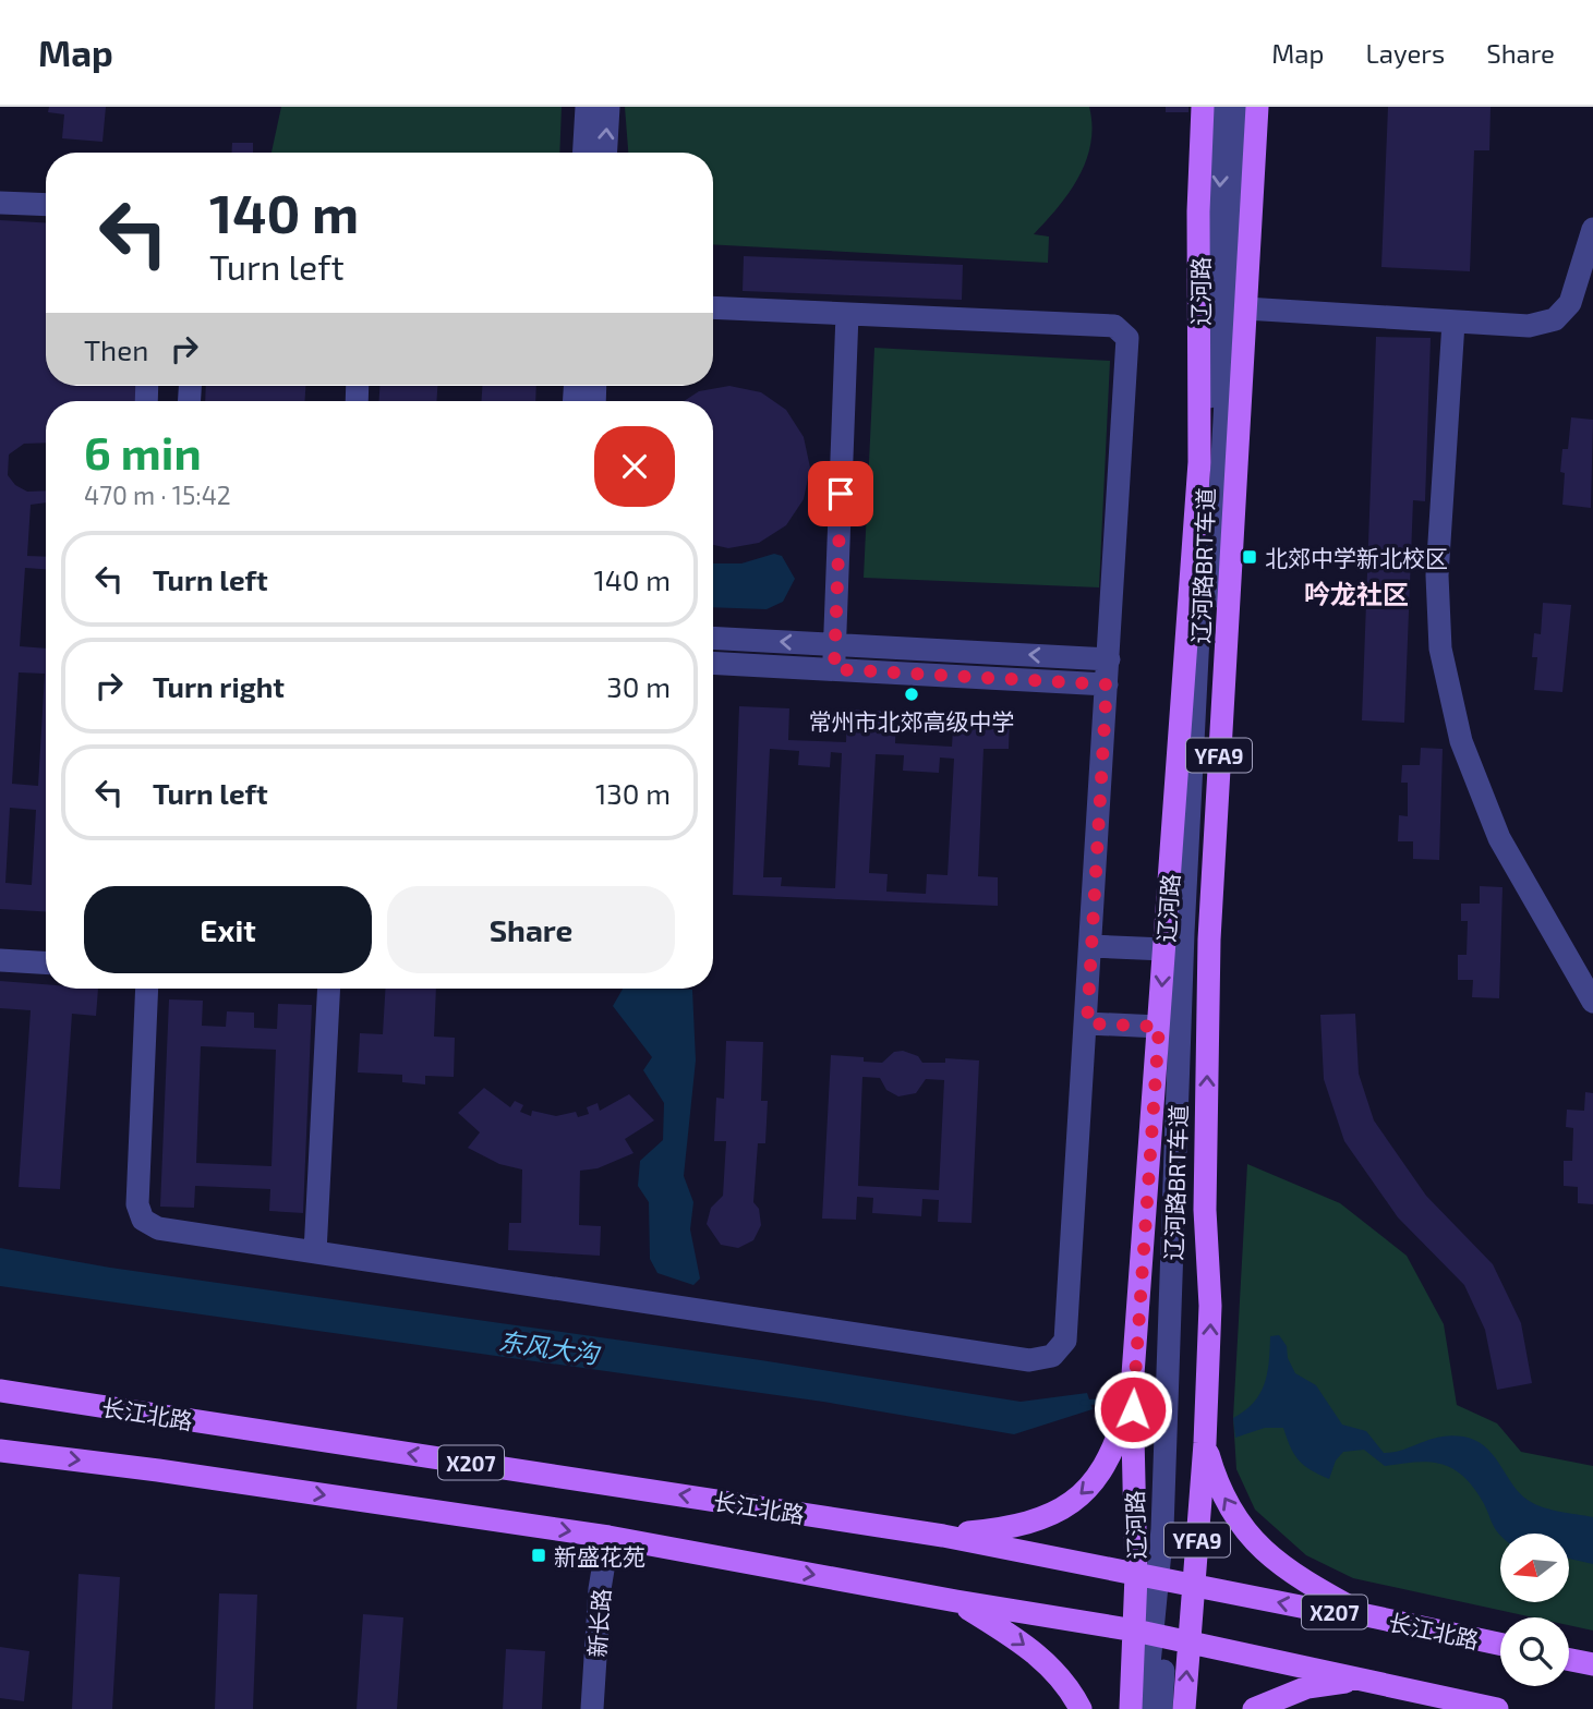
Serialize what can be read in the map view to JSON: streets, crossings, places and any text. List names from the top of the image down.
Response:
{
  "streets": {
    "main road": [
      "辽河路",
      "YFA9",
      "长江北路",
      "X207"
    ],
    "street": ["辽河路BRT车道", "新长路"]
  },
  "crossings": [
    ["辽河路", "辽河路BRT车道"],
    ["辽河路", "长江北路"],
    ["辽河路", "X207"],
    ["辽河路BRT车道", "长江北路"],
    ["辽河路BRT车道", "X207"],
    ["X207", "新长路"]
  ],
  "districts": ["吟龙社区"],
  "water": ["东风大沟"],
  "places": {
    "transit": ["北郊中学新北校区", "新盛花苑"],
    "other": ["常州市北郊高级中学"]
  },
  "north": "left",
  "page": {
    "header": "Map",
    "nav": ["Map", "Layers", "Share"],
    "turn": ["140 m", "Turn left"],
    "then": "Then",
    "heading": ["6 min", "470 m · 15:42"],
    "list": [
      {
        "name": "Turn left",
        "value": "140 m"
      },
      {
        "name": "Turn right",
        "value": "30 m"
      },
      {
        "name": "Turn left",
        "value": "130 m"
      }
    ],
    "buttons": ["Exit", "Share"]
  }
}
